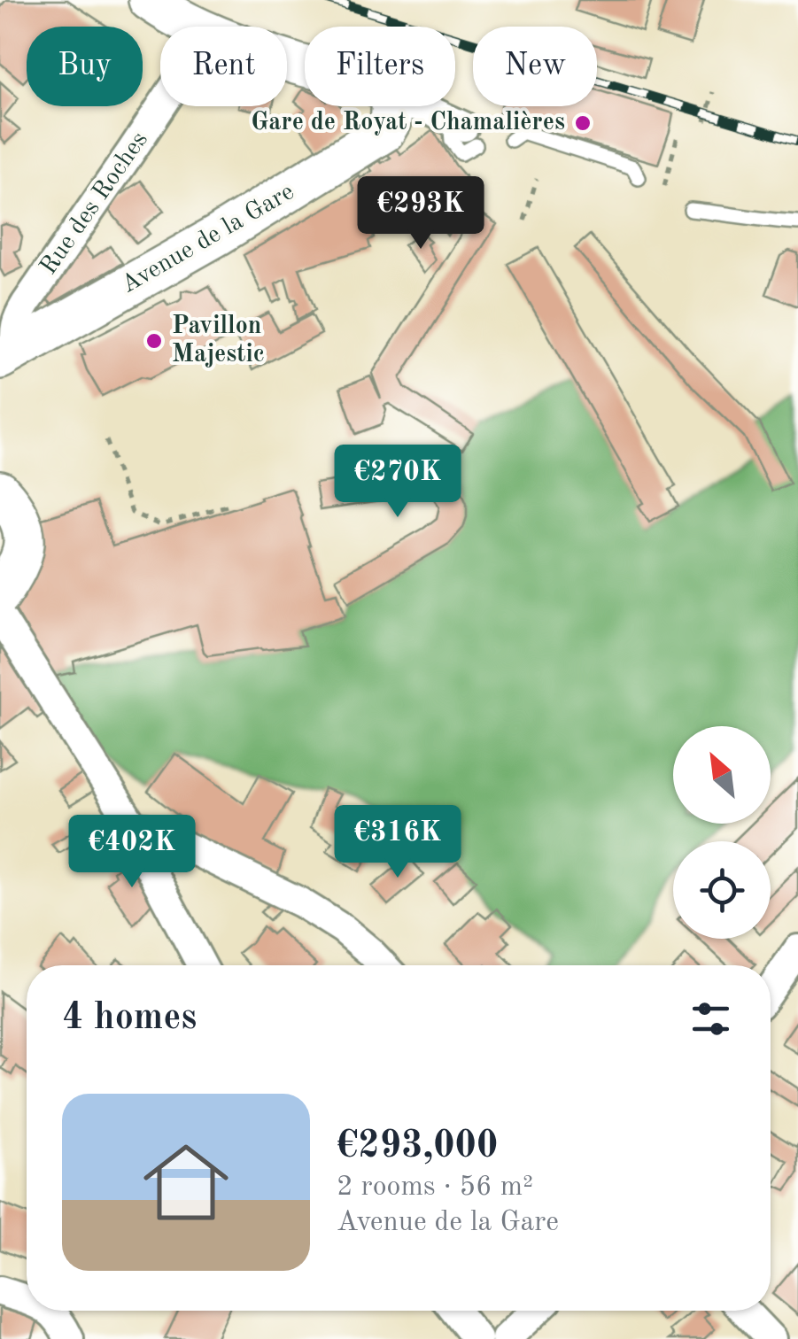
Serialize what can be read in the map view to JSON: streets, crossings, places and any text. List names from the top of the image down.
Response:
{
  "streets": {
    "main road": ["Avenue de la Gare"],
    "street": ["Rue des Roches"]
  },
  "crossings": [
    ["Rue des Roches", "Avenue de la Gare"]
  ],
  "places": ["Gare de Royat - Chamalières", "Pavillon Majestic"],
  "north": "top left",
  "page": {
    "chip": [
      "Buy",
      "Rent",
      "Filters",
      "New"
    ],
    "price": [
      "€293K",
      "€270K",
      "€316K",
      "€402K"
    ],
    "heading": "4 homes",
    "list": [
      {
        "name": "€293,000",
        "note": "2 rooms · 56 m² · Avenue de la Gare"
      }
    ]
  }
}
